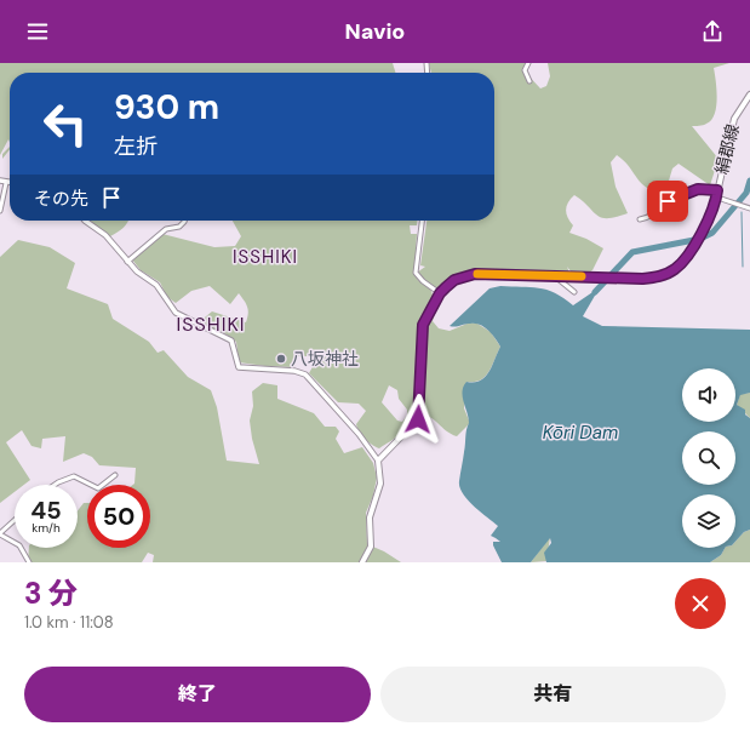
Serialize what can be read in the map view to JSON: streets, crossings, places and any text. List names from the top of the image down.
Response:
{
  "streets": {
    "main road": ["絹郡線"]
  },
  "districts": ["ISSHIKI", "ISSHIKI"],
  "water": ["Kōri Dam"],
  "places": ["八坂神社"],
  "page": {
    "header": "Navio",
    "turn": ["930 m", "左折"],
    "then": "その先",
    "speed": "45 km/h",
    "limit": "50",
    "heading": ["3 分", "1.0 km · 11:08"],
    "buttons": ["終了", "共有"]
  }
}
